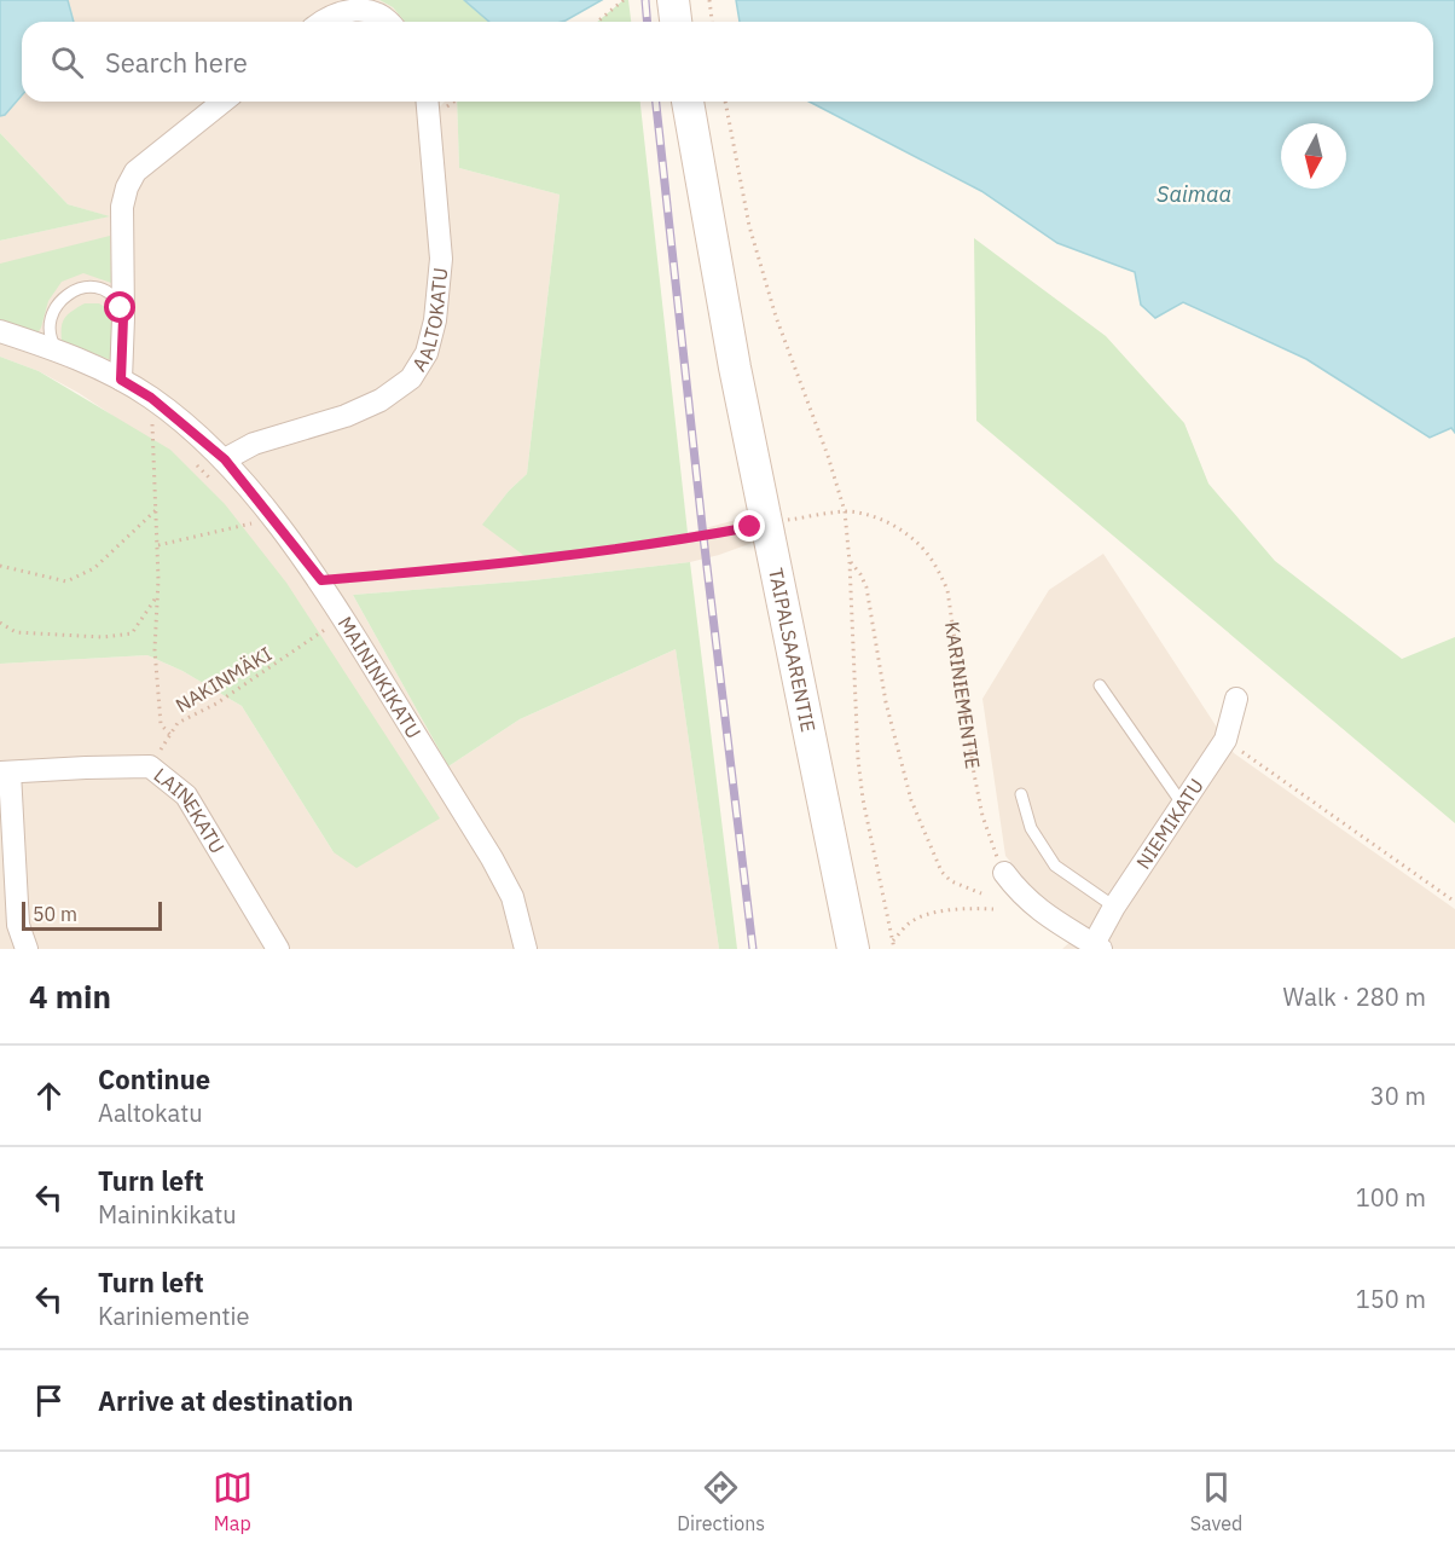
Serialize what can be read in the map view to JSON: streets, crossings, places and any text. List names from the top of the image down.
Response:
{
  "streets": {
    "main road": ["TAIPALSAARENTIE"],
    "street": [
      "AALTOKATU",
      "MAININKIKATU",
      "LAINEKATU",
      "NIEMIKATU"
    ],
    "path": ["NAKINMÄKI", "KARINIEMENTIE"]
  },
  "crossings": [
    ["AALTOKATU", "MAININKIKATU"],
    ["NAKINMÄKI", "LAINEKATU"]
  ],
  "water": ["Saimaa"],
  "scale_bar": "50 m",
  "north": "bottom",
  "page": {
    "search": "Search here",
    "scale": "50 m",
    "heading": ["4 min", "Walk · 280 m"],
    "list": [
      ["Continue", "Aaltokatu", "30 m"],
      ["Turn left", "Maininkikatu", "100 m"],
      ["Turn left", "Kariniementie", "150 m"],
      "Arrive at destination"
    ],
    "nav": ["Map", "Directions", "Saved"]
  }
}
